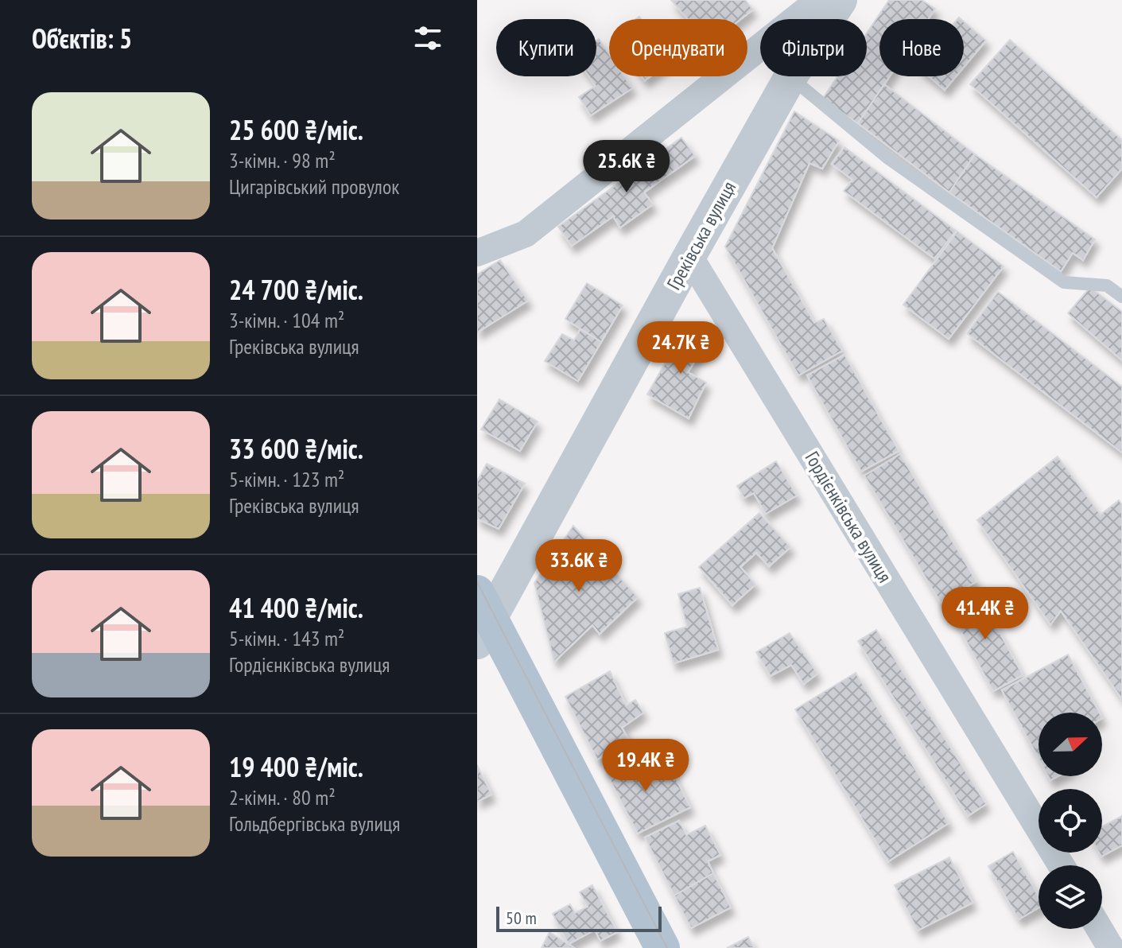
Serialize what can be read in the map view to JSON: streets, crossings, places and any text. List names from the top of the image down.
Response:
{
  "streets": {
    "street": ["Греківська вулиця", "Гордієнківська вулиця"]
  },
  "crossings": [
    ["Греківська вулиця", "Гордієнківська вулиця"]
  ],
  "scale_bar": "50 m",
  "north": "right",
  "page": {
    "heading": "Об’єктів: 5",
    "chip": [
      "Купити",
      "Орендувати",
      "Фільтри",
      "Нове"
    ],
    "list": [
      {
        "name": "25 600 ₴/міс.",
        "note": "3-кімн. · 98 m² · Цигарівський провулок"
      },
      {
        "name": "24 700 ₴/міс.",
        "note": "3-кімн. · 104 m² · Греківська вулиця"
      },
      {
        "name": "33 600 ₴/міс.",
        "note": "5-кімн. · 123 m² · Греківська вулиця"
      },
      {
        "name": "41 400 ₴/міс.",
        "note": "5-кімн. · 143 m² · Гордієнківська вулиця"
      },
      {
        "name": "19 400 ₴/міс.",
        "note": "2-кімн. · 80 m² · Гольдбергівська вулиця"
      }
    ],
    "price": [
      "25.6K ₴",
      "24.7K ₴",
      "33.6K ₴",
      "41.4K ₴",
      "19.4K ₴"
    ],
    "scale": "50 m"
  }
}
